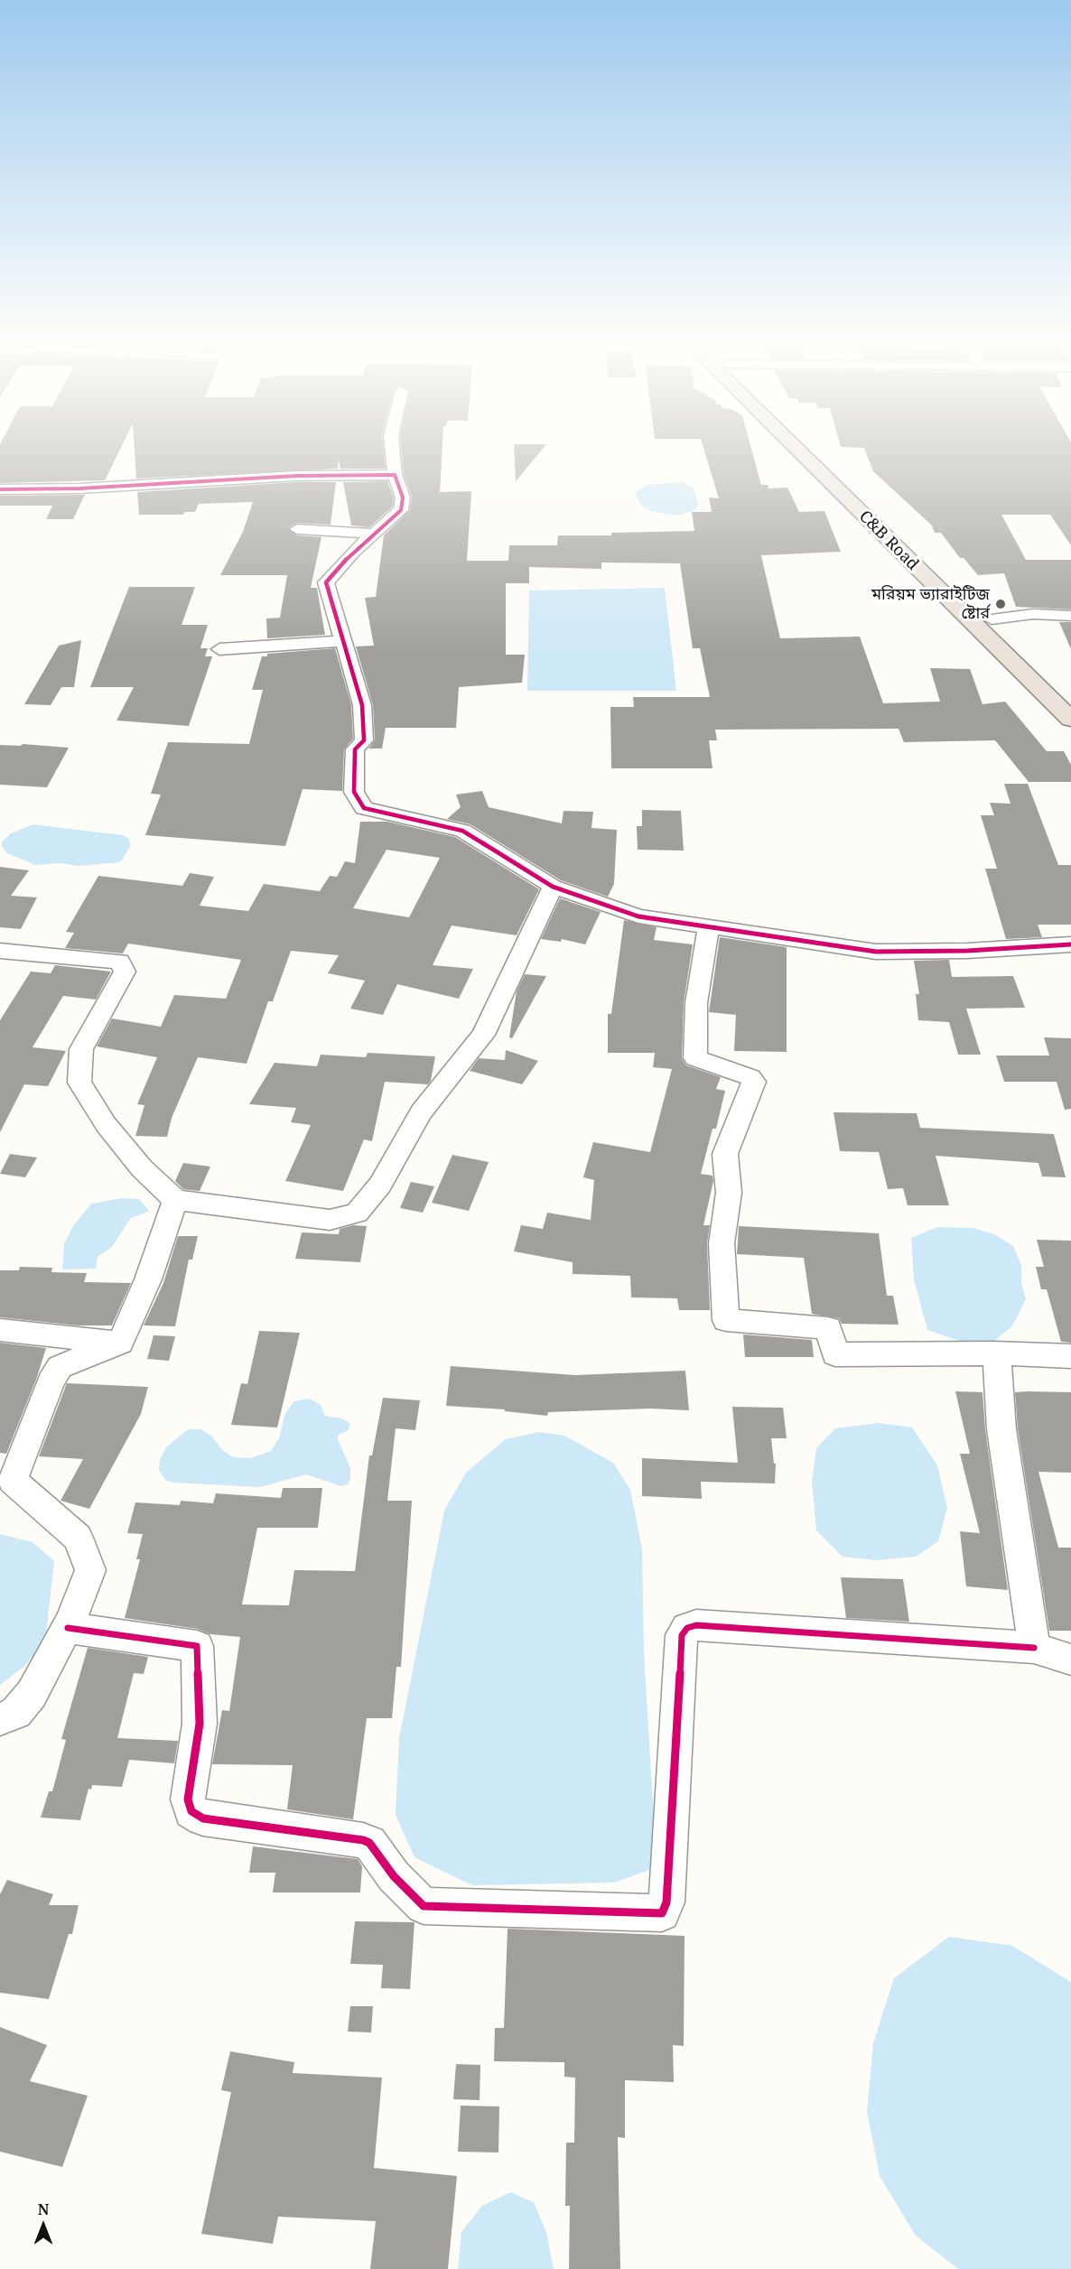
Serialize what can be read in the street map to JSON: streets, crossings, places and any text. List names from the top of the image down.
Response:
{
  "streets": {
    "highway": ["C&B Road"]
  },
  "places": ["মরিয়ম ভ্যারাইটিজ ষ্টোর্র"],
  "north": "top"
}
